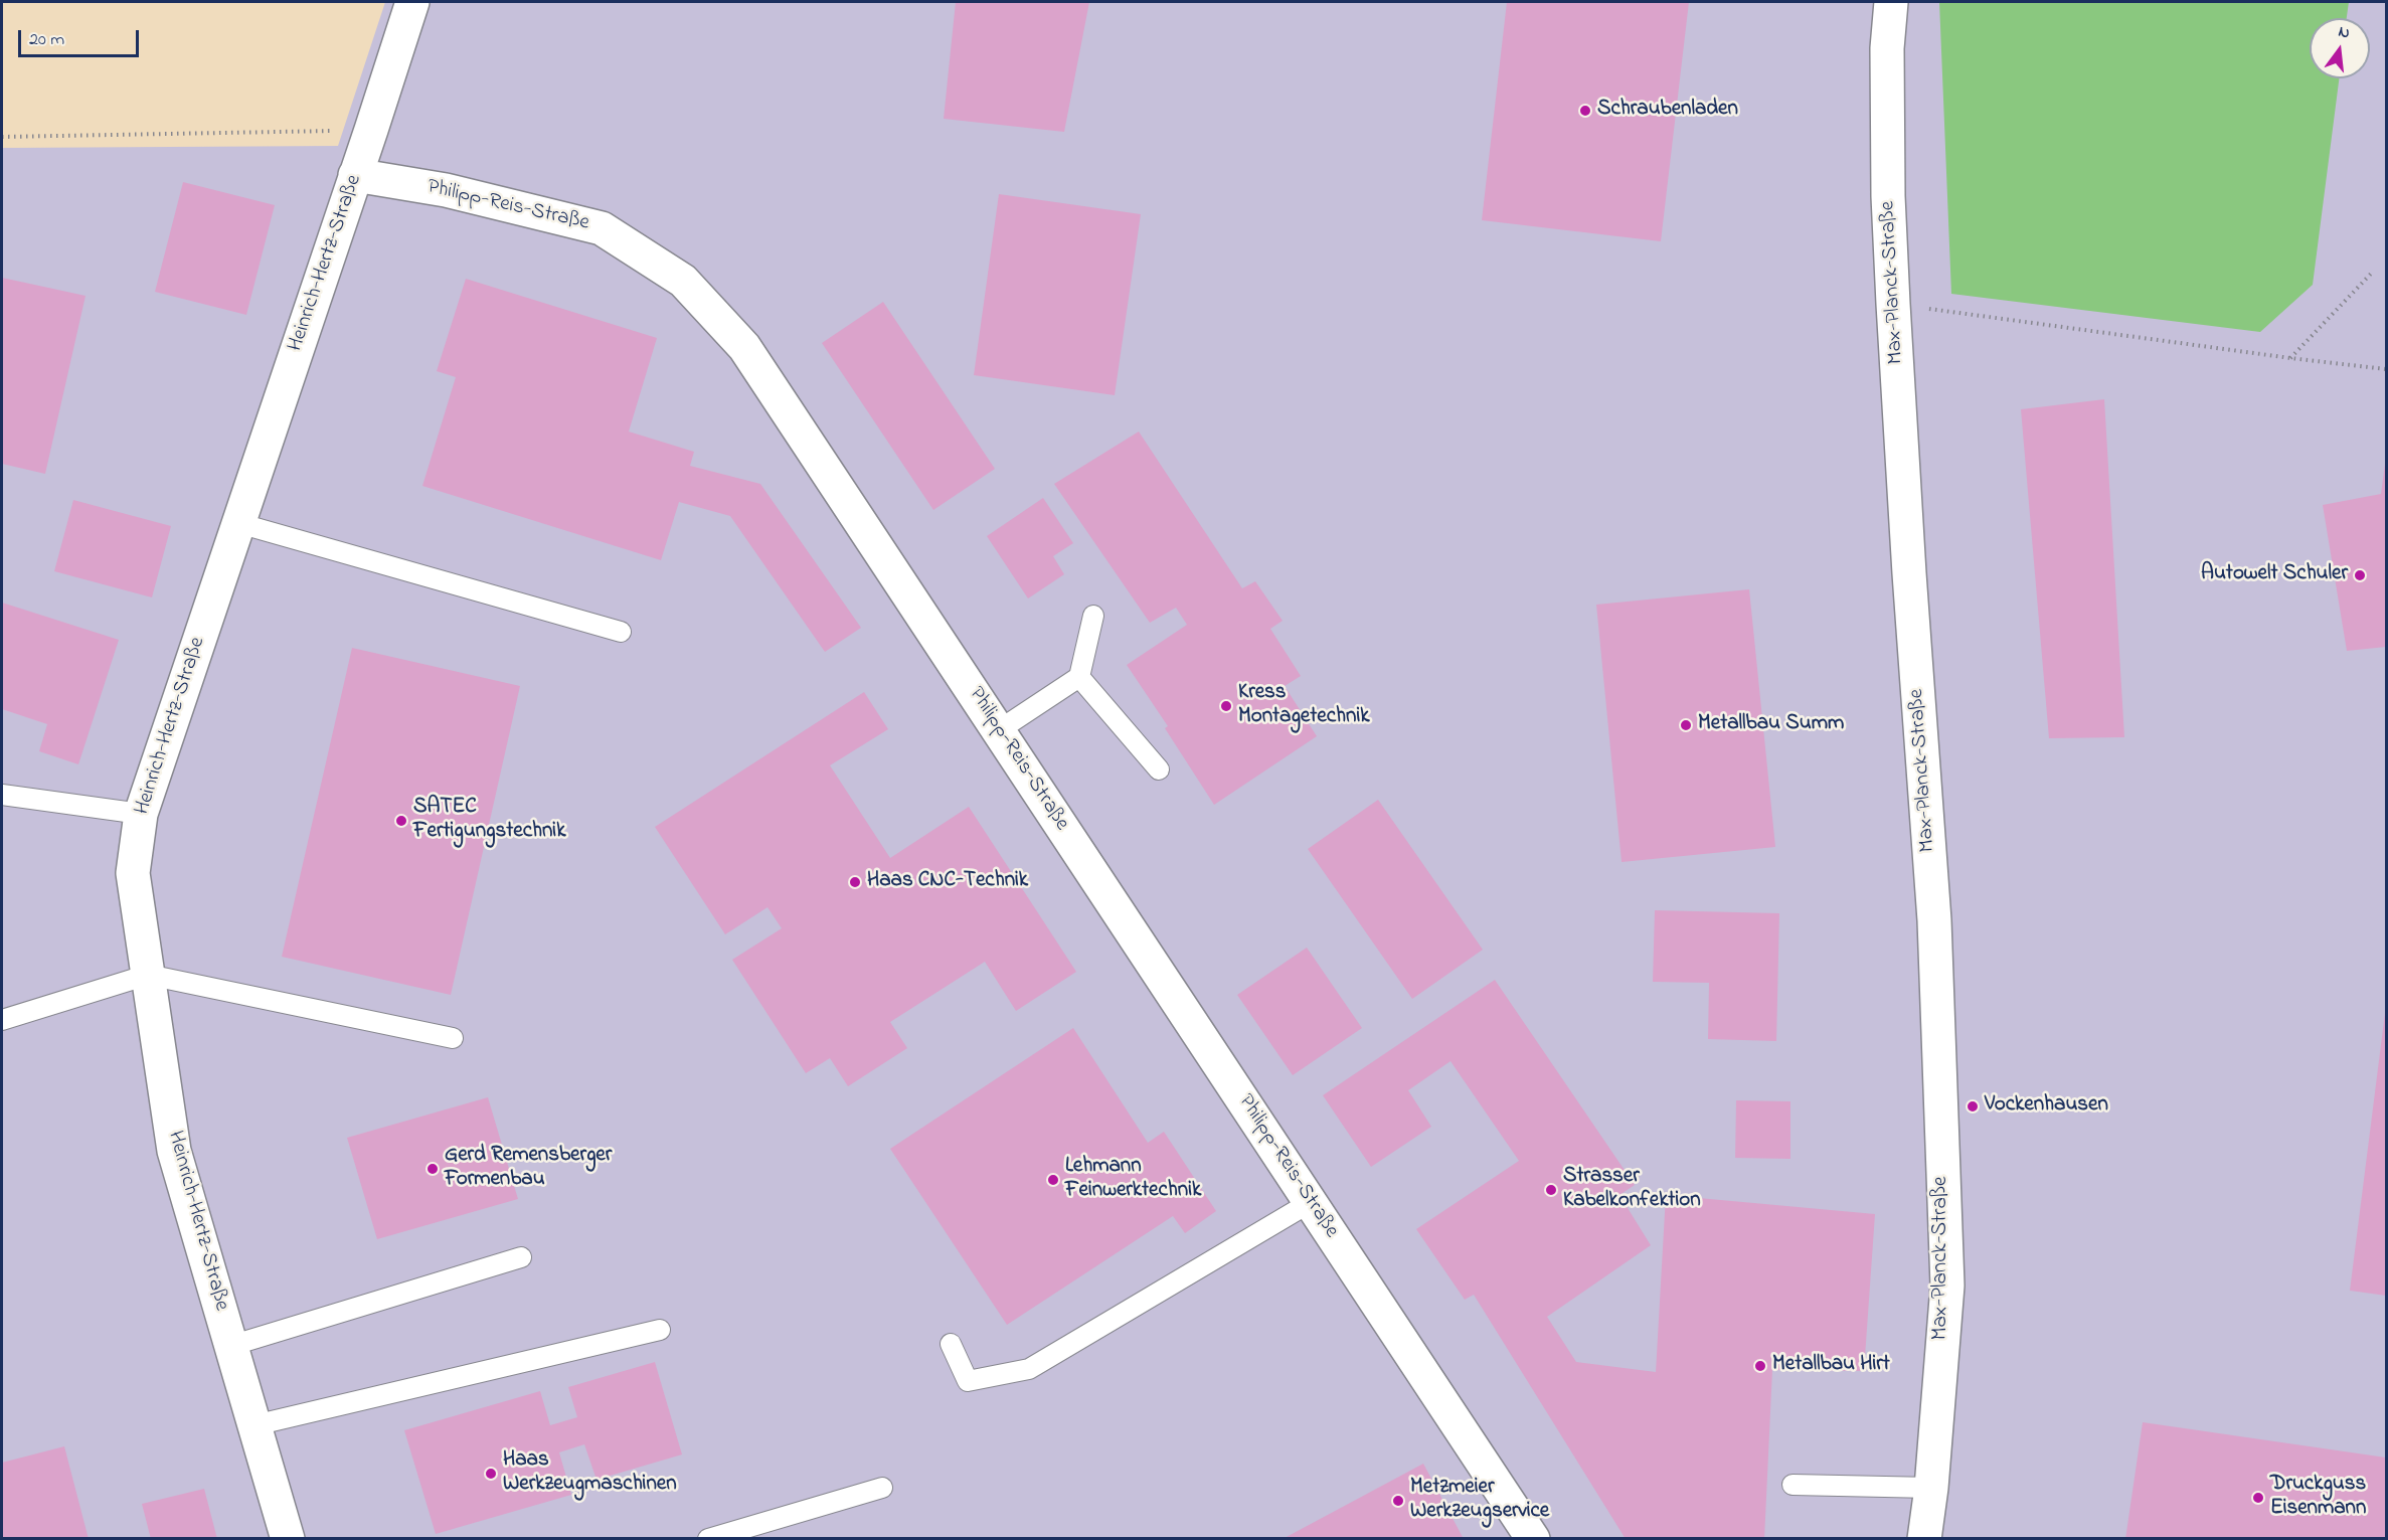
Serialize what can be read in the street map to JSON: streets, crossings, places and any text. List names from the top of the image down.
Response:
{
  "streets": {
    "street": ["Philipp-Reis-Straße", "Heinrich-Hertz-Straße", "Max-Planck-Straße"]
  },
  "crossings": [
    ["Philipp-Reis-Straße", "Heinrich-Hertz-Straße"]
  ],
  "places": [
    "Schraubenladen",
    "Autowelt Schuler",
    "Kress Montagetechnik",
    "Metallbau Summ",
    "SATEC Fertigungstechnik",
    "Haas CNC-Technik",
    "Vockenhausen",
    "Gerd Remensberger Formenbau",
    "Lehmann Feinwerktechnik",
    "Strasser Kabelkonfektion",
    "Metallbau Hirt",
    "Haas Werkzeugmaschinen",
    "Druckguss Eisenmann",
    "Metzmeier Werkzeugservice"
  ],
  "scale_bar": "20 m",
  "north": "top"
}
